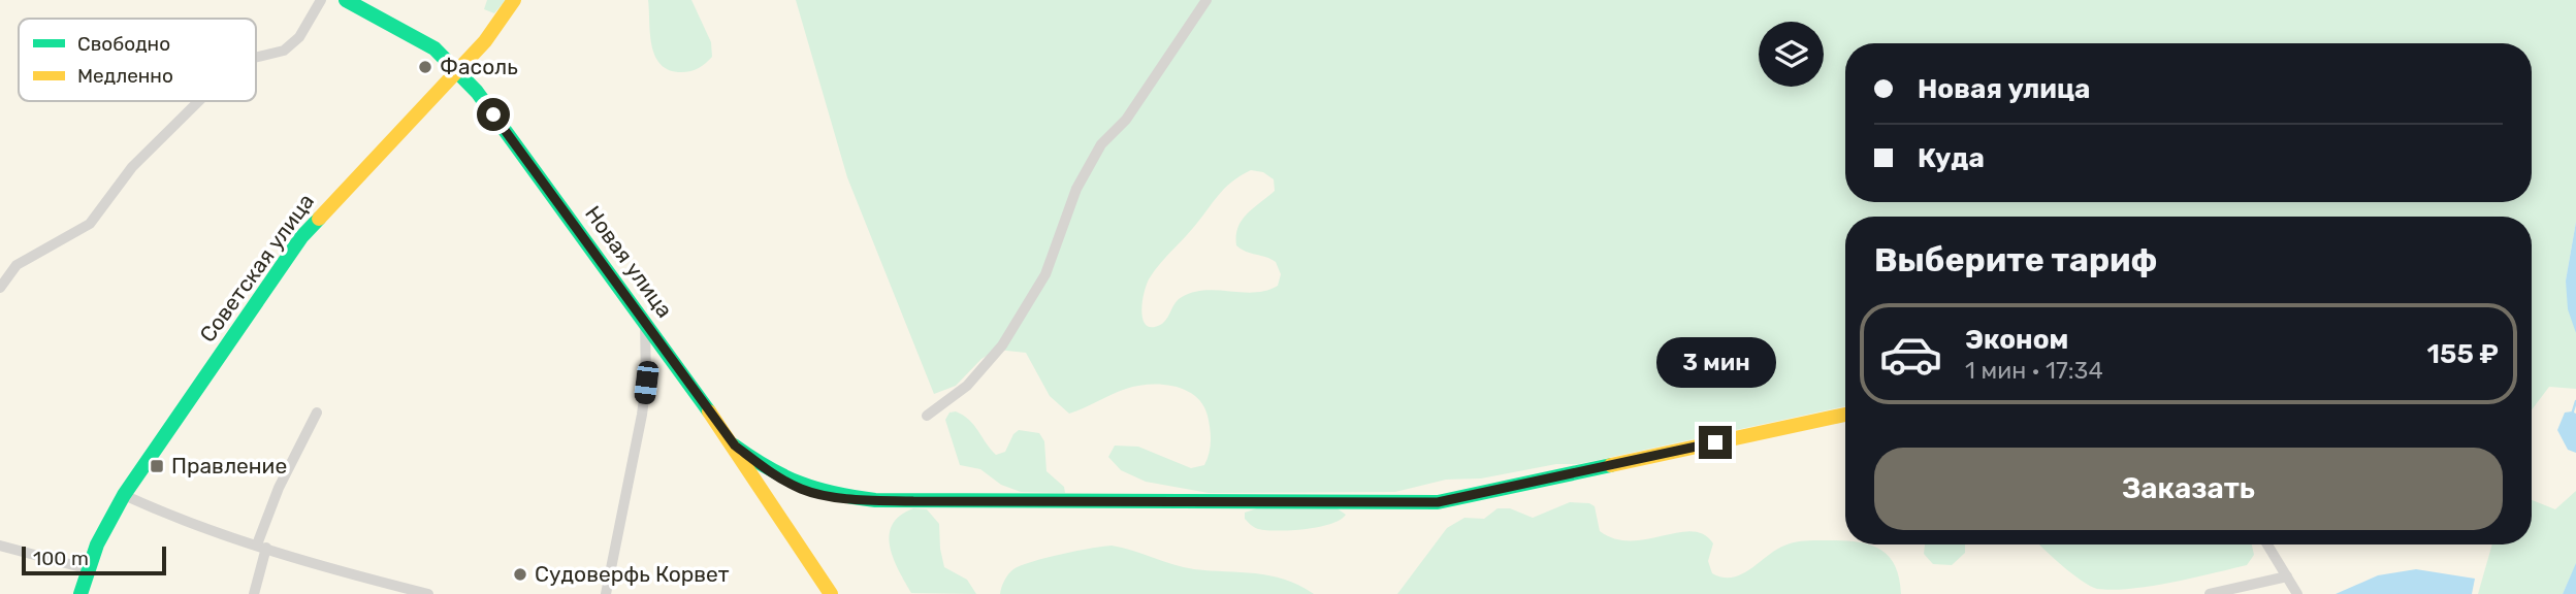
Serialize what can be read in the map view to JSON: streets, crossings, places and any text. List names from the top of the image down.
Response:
{
  "streets": {
    "street": ["Новая улица", "Советская улица"]
  },
  "crossings": [
    ["Новая улица", "Советская улица"]
  ],
  "places": {
    "other": ["Фасоль", "Судоверфь Корвет"],
    "transit": ["Правление"]
  },
  "legend": ["Свободно", "Медленно"],
  "scale_bar": "100 m",
  "page": {
    "banner": ["Новая улица", "Куда"],
    "heading": "Выберите тариф",
    "list": [
      {
        "name": "Эконом",
        "note": "1 мин · 17:34",
        "value": "155 ₽"
      }
    ],
    "bubble": "3 мин",
    "buttons": "Заказать",
    "scale": "100 m"
  }
}
